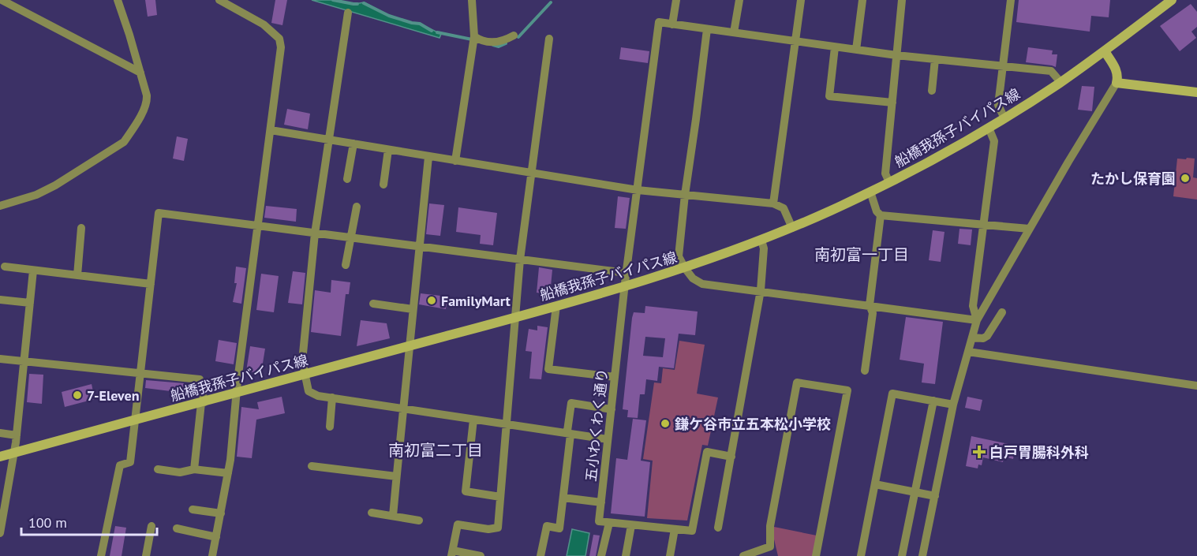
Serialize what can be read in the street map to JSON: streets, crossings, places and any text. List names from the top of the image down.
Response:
{
  "streets": {
    "street": ["船橋我孫子バイパス線", "五小わくわく通り"]
  },
  "crossings": [
    ["船橋我孫子バイパス線", "五小わくわく通り"]
  ],
  "districts": ["南初富一丁目", "南初富二丁目"],
  "places": {
    "other": [
      "たかし保育園",
      "FamilyMart",
      "7-Eleven",
      "鎌ケ谷市立五本松小学校"
    ],
    "health": ["白戸胃腸科外科"]
  },
  "scale_bar": "100 m"
}
